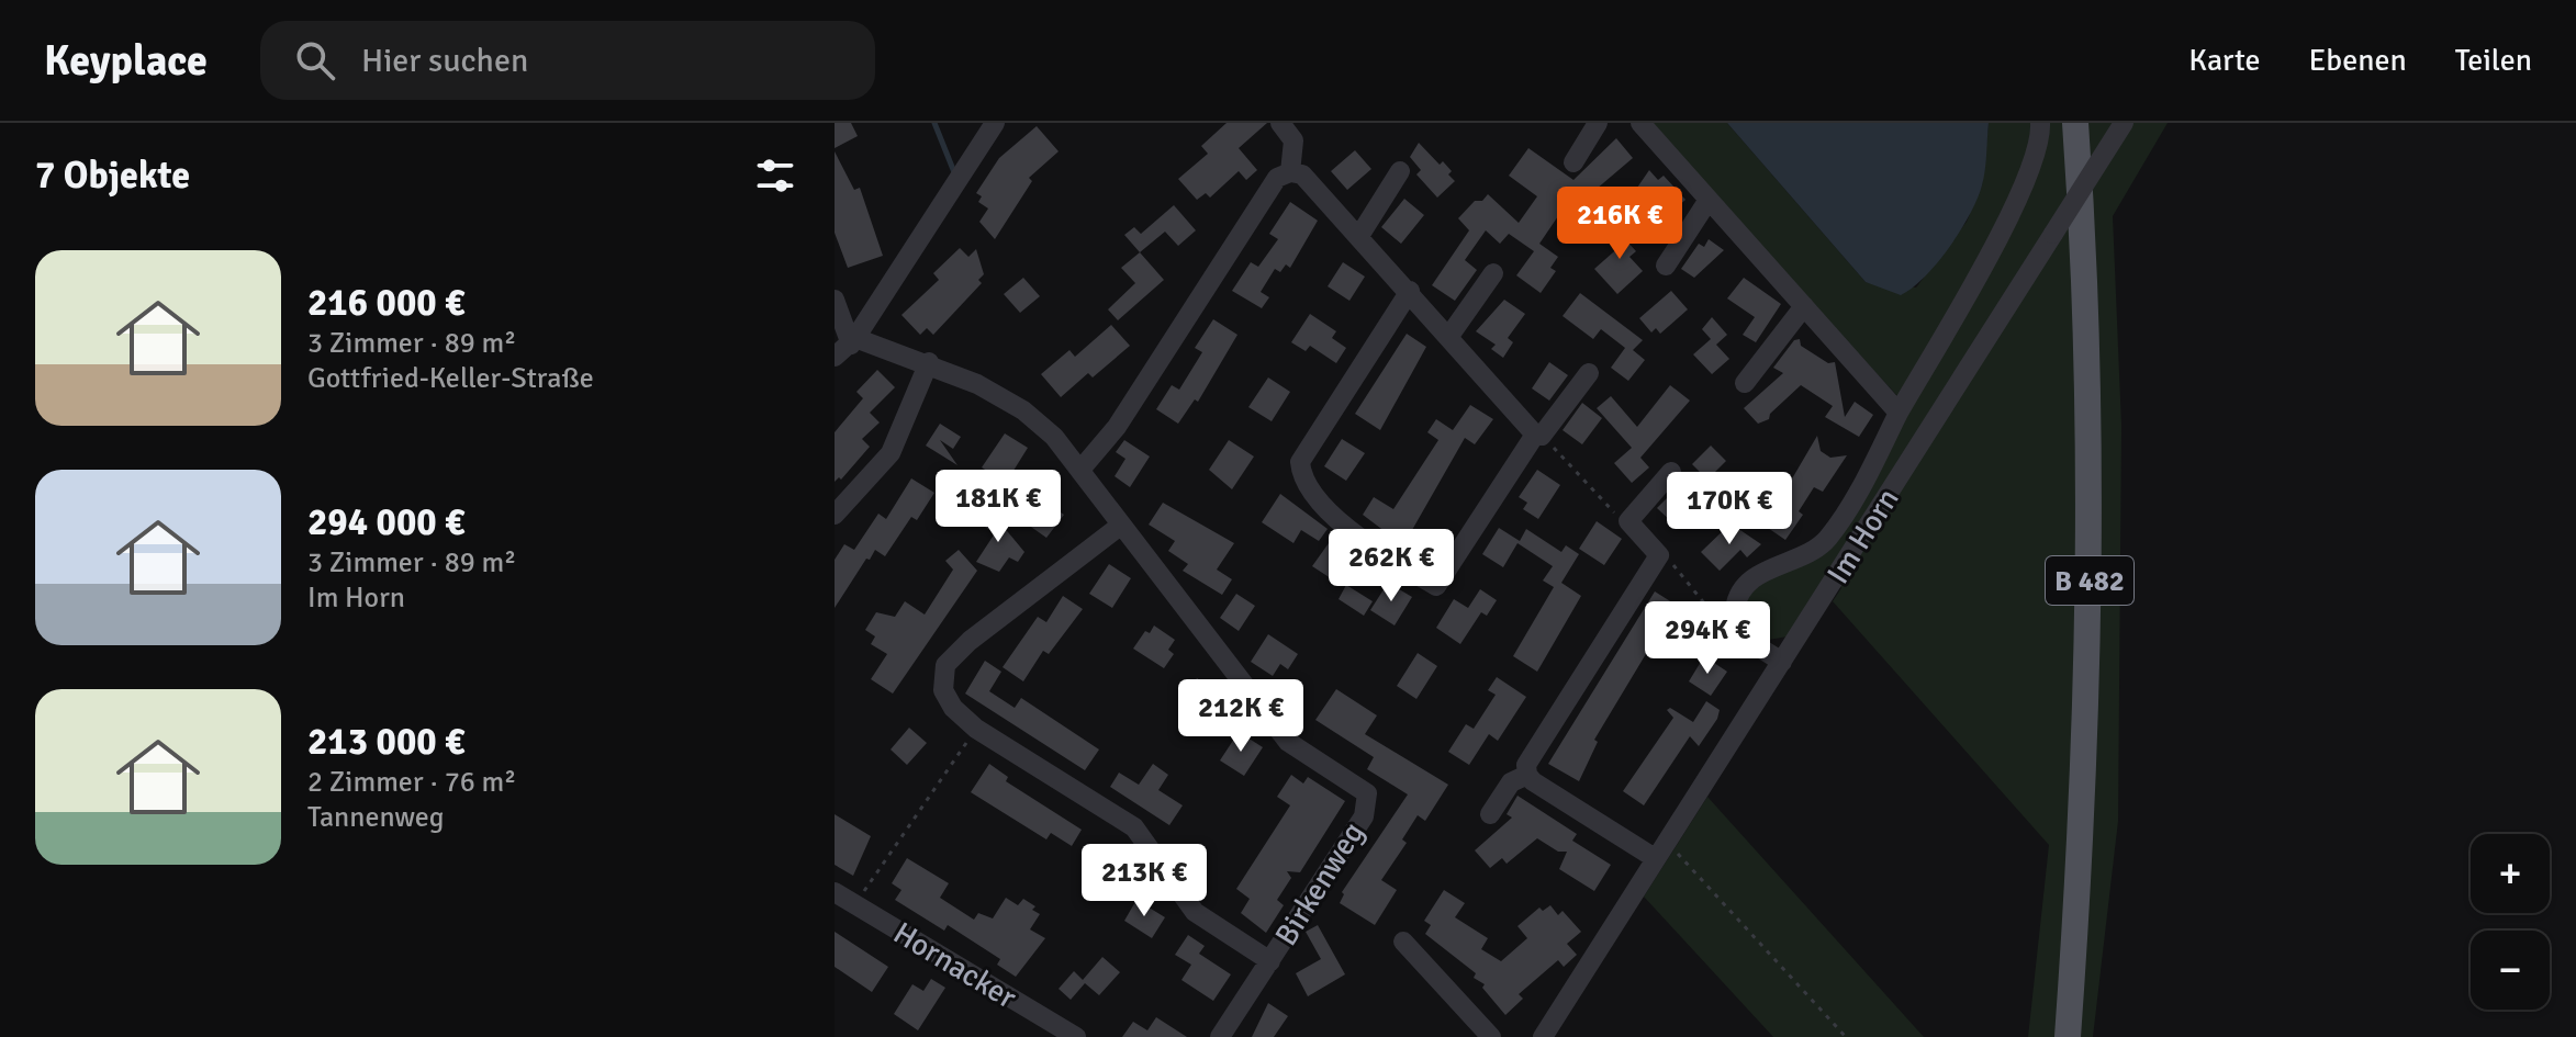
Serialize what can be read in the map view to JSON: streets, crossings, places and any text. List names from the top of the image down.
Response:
{
  "streets": {
    "main road": ["B 482"],
    "street": ["Im Horn", "Birkenweg", "Hornacker"]
  },
  "page": {
    "header": "Keyplace",
    "search": "Hier suchen",
    "nav": ["Karte", "Ebenen", "Teilen"],
    "heading": "7 Objekte",
    "price": [
      "216K €",
      "181K €",
      "170K €",
      "262K €",
      "294K €",
      "212K €",
      "213K €"
    ],
    "list": [
      {
        "name": "216 000 €",
        "note": "3 Zimmer · 89 m² · Gottfried-Keller-Straße"
      },
      {
        "name": "294 000 €",
        "note": "3 Zimmer · 89 m² · Im Horn"
      },
      {
        "name": "213 000 €",
        "note": "2 Zimmer · 76 m² · Tannenweg"
      }
    ],
    "map_buttons": ["+", "−"]
  }
}
